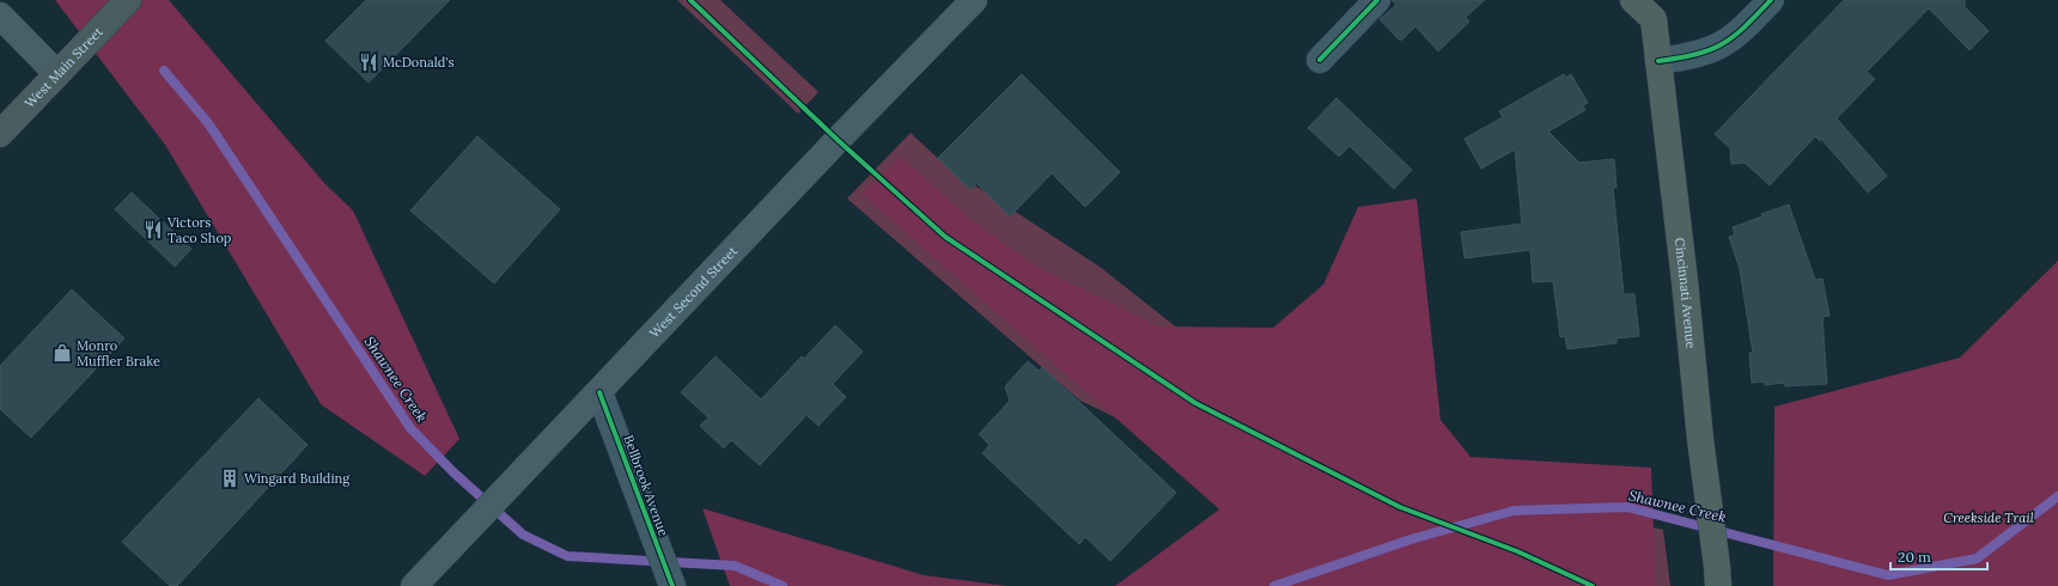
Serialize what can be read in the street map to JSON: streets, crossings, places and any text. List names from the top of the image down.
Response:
{
  "streets": {
    "highway": ["Cincinnati Avenue"],
    "main road": ["West Main Street", "West Second Street"],
    "street": ["Bellbrook Avenue"]
  },
  "crossings": [
    ["West Second Street", "Bellbrook Avenue"]
  ],
  "water": ["Shawnee Creek"],
  "parks": ["Creekside Trail"],
  "places": {
    "restaurant": ["McDonald's", "Victors Taco Shop"],
    "shop": ["Monro Muffler Brake"],
    "building": ["Wingard Building"]
  },
  "scale_bar": "20 m"
}
